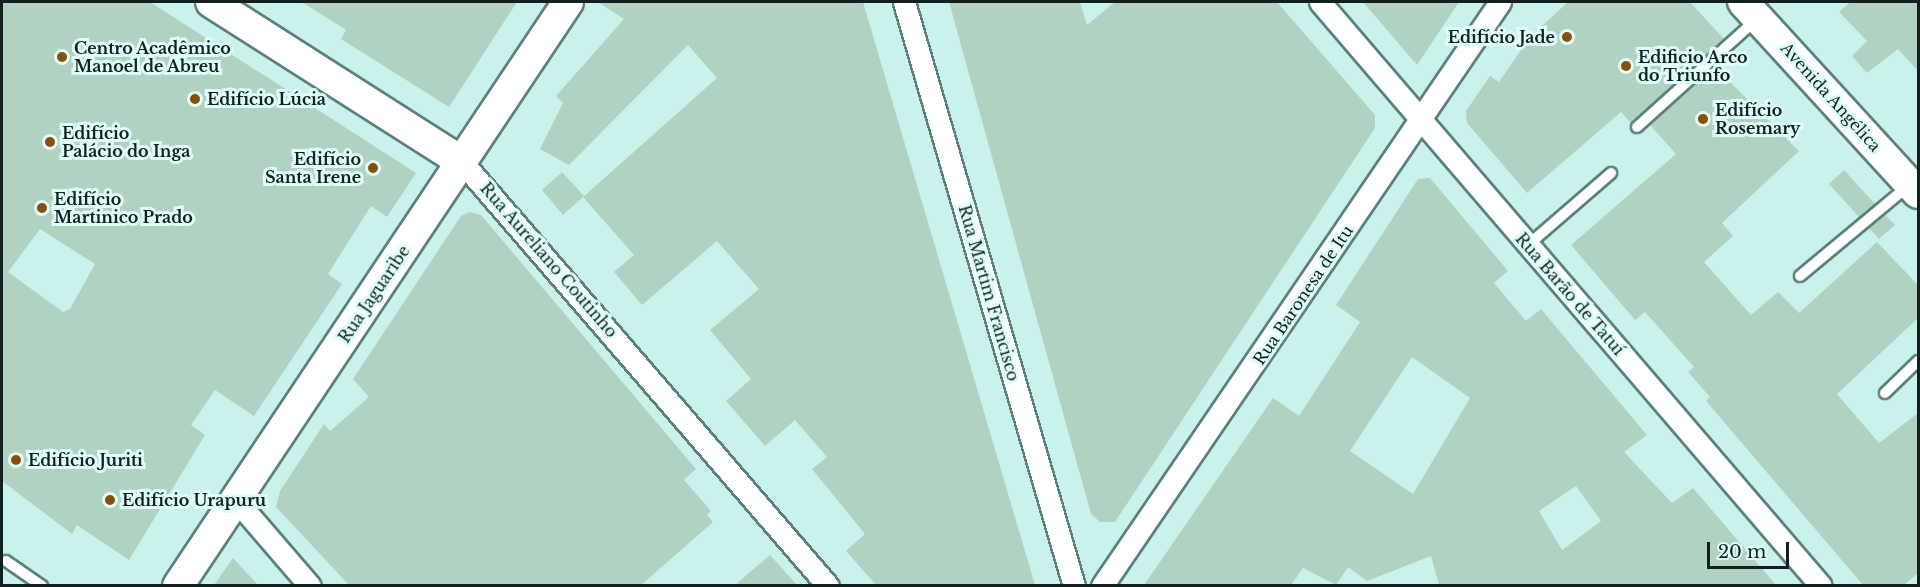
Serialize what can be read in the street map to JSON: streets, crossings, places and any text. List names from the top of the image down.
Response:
{
  "streets": {
    "street": [
      "Avenida Angélica",
      "Rua Aureliano Coutinho",
      "Rua Martim Francisco",
      "Rua Jaguaribe",
      "Rua Barão de Tatuí",
      "Rua Baronesa de Itu"
    ]
  },
  "crossings": [
    ["Rua Aureliano Coutinho", "Rua Jaguaribe"],
    ["Rua Barão de Tatuí", "Rua Baronesa de Itu"]
  ],
  "places": [
    "Edifício Jade",
    "Centro Acadêmico Manoel de Abreu",
    "Edificio Arco do Triunfo",
    "Edifício Lúcia",
    "Edifício Rosemary",
    "Edifício Palácio do Inga",
    "Edifício Santa Irene",
    "Edifício Martinico Prado",
    "Edifício Juriti",
    "Edifício Urapuru"
  ],
  "scale_bar": "20 m"
}
